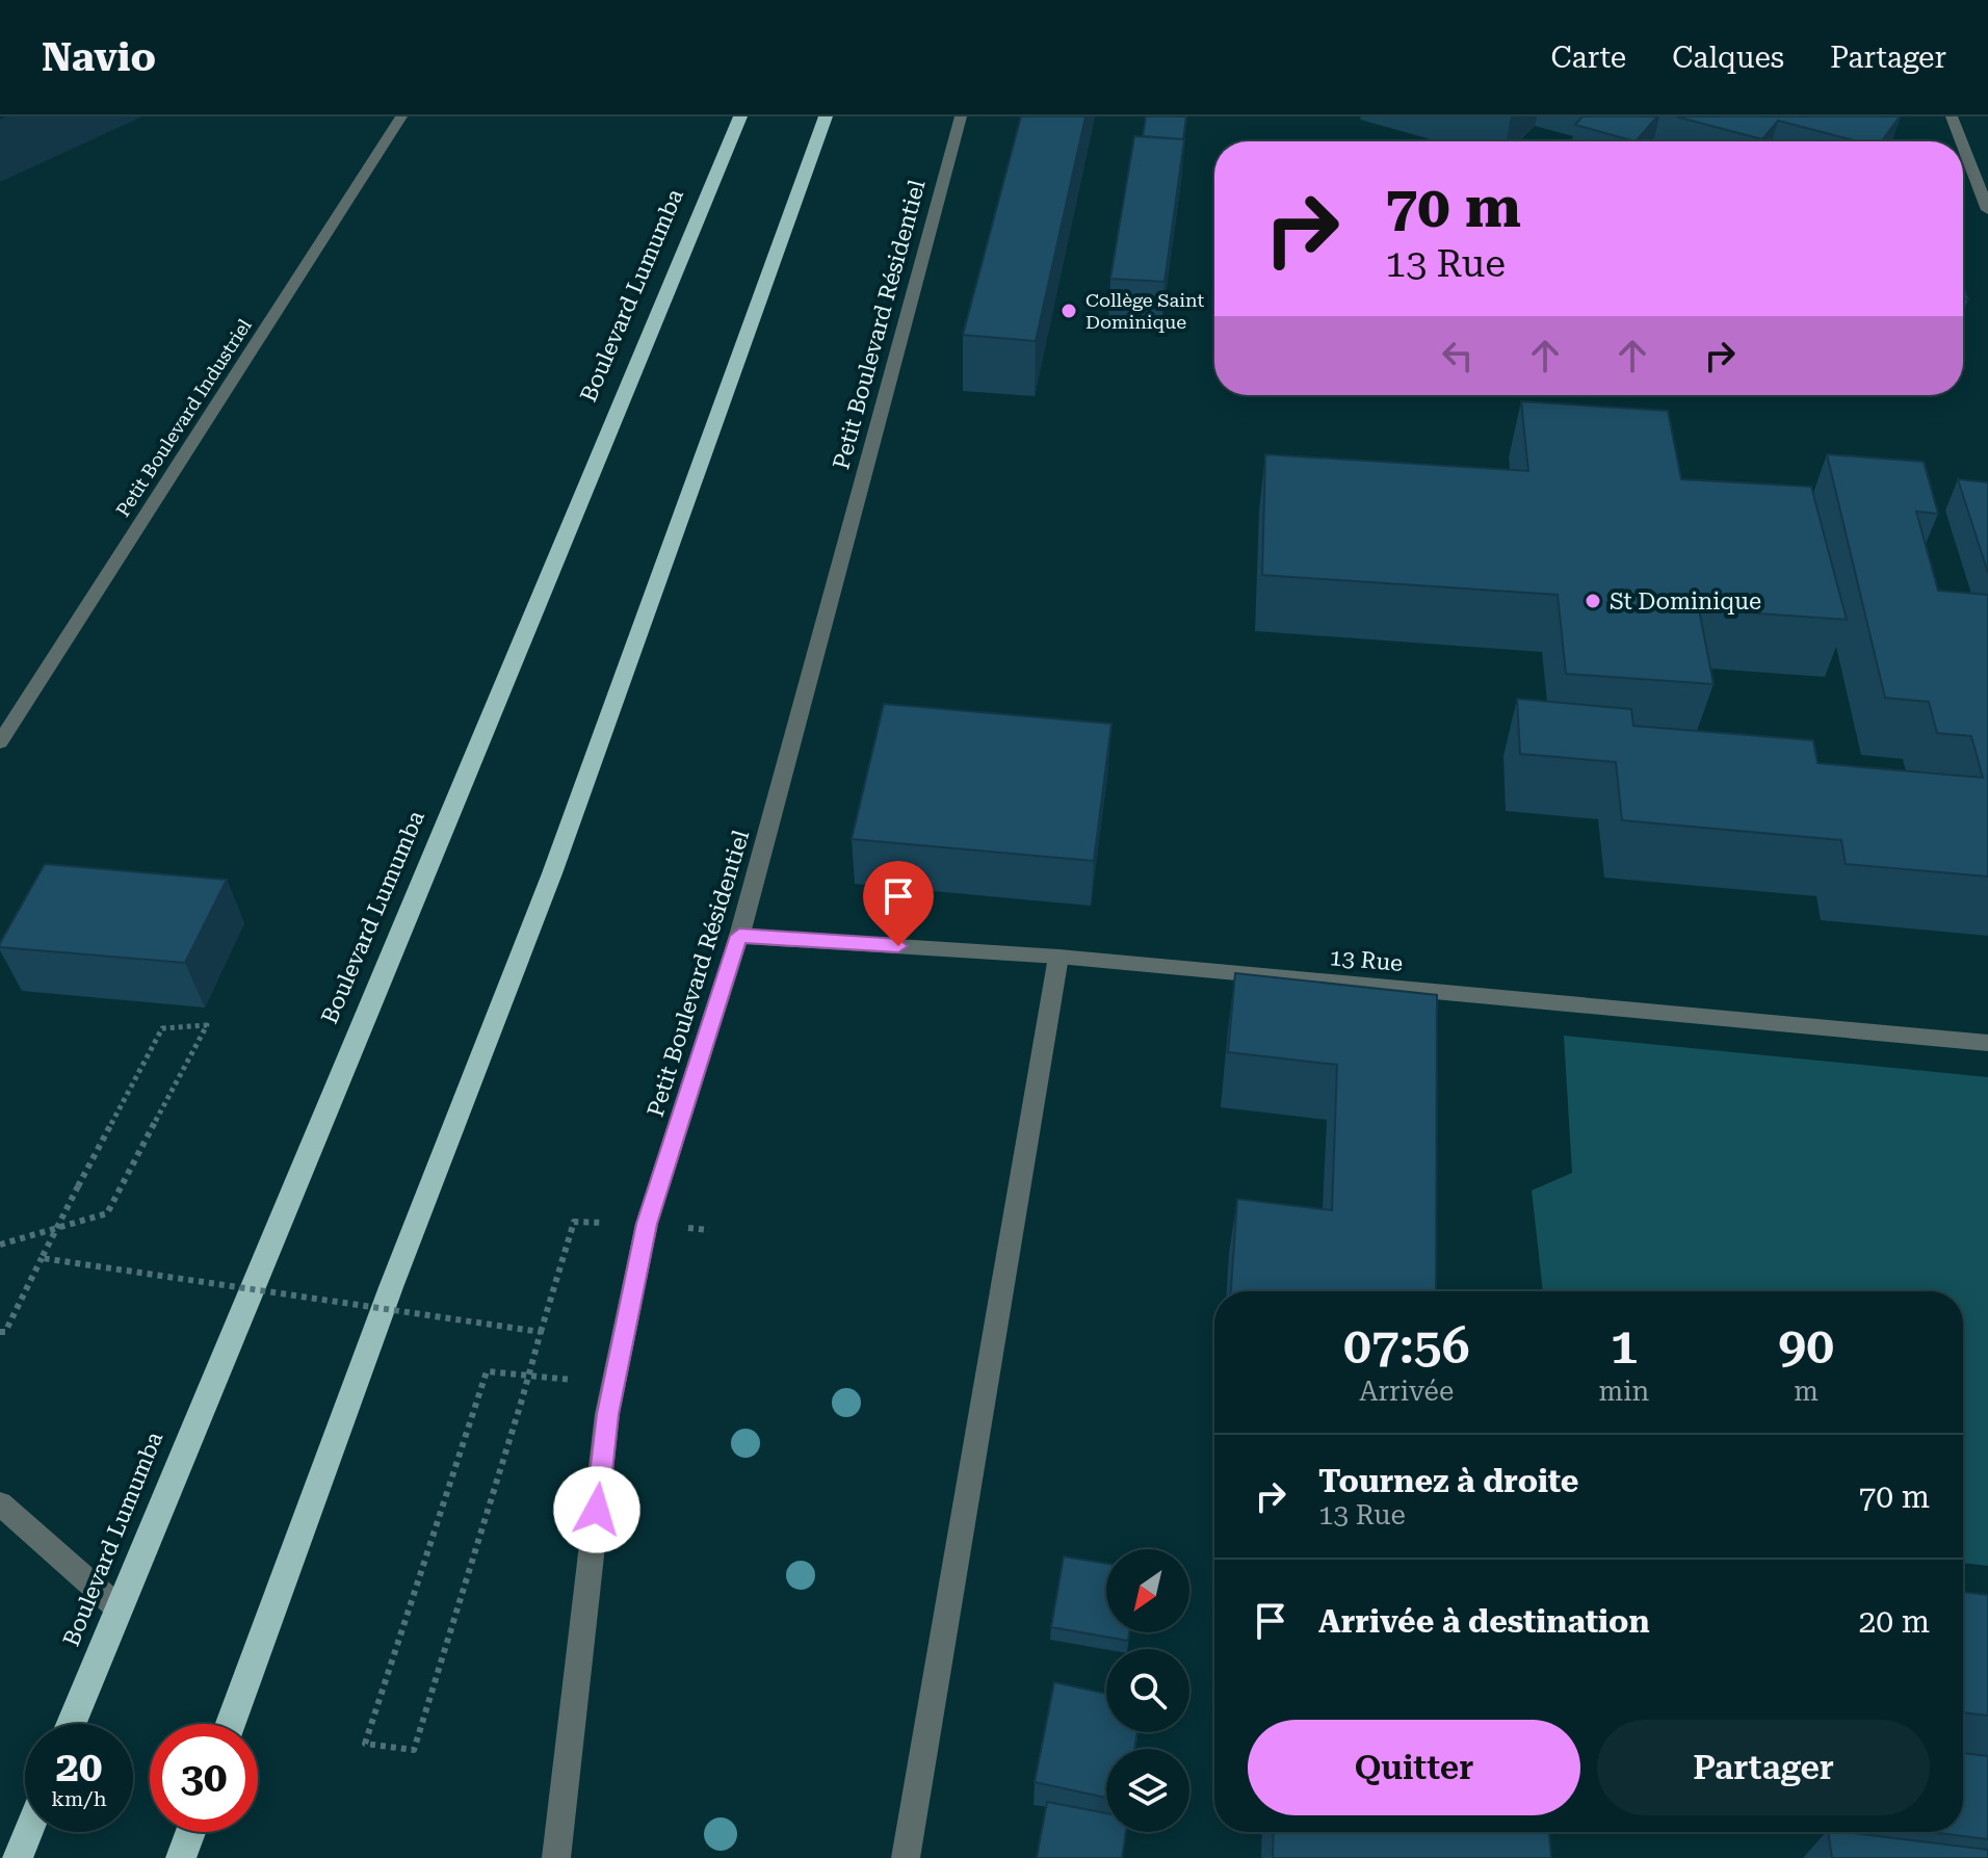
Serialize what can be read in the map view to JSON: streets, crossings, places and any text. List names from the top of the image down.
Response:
{
  "streets": {
    "highway": ["Boulevard Lumumba"],
    "street": ["Petit Boulevard Résidentiel", "Petit Boulevard Industriel", "13 Rue"]
  },
  "crossings": [
    ["Petit Boulevard Résidentiel", "13 Rue"]
  ],
  "places": ["Collège Saint Dominique", "St Dominique"],
  "north": "bottom left",
  "page": {
    "header": "Navio",
    "nav": ["Carte", "Calques", "Partager"],
    "turn": ["70 m", "13 Rue"],
    "eta": [
      "07:56",
      "Arrivée",
      "1",
      "min",
      "90",
      "m"
    ],
    "list": [
      {
        "name": "Tournez à droite",
        "note": "13 Rue",
        "value": "70 m"
      },
      {
        "name": "Arrivée à destination",
        "value": "20 m"
      }
    ],
    "buttons": ["Quitter", "Partager"],
    "speed": "20 km/h",
    "limit": "30"
  }
}
